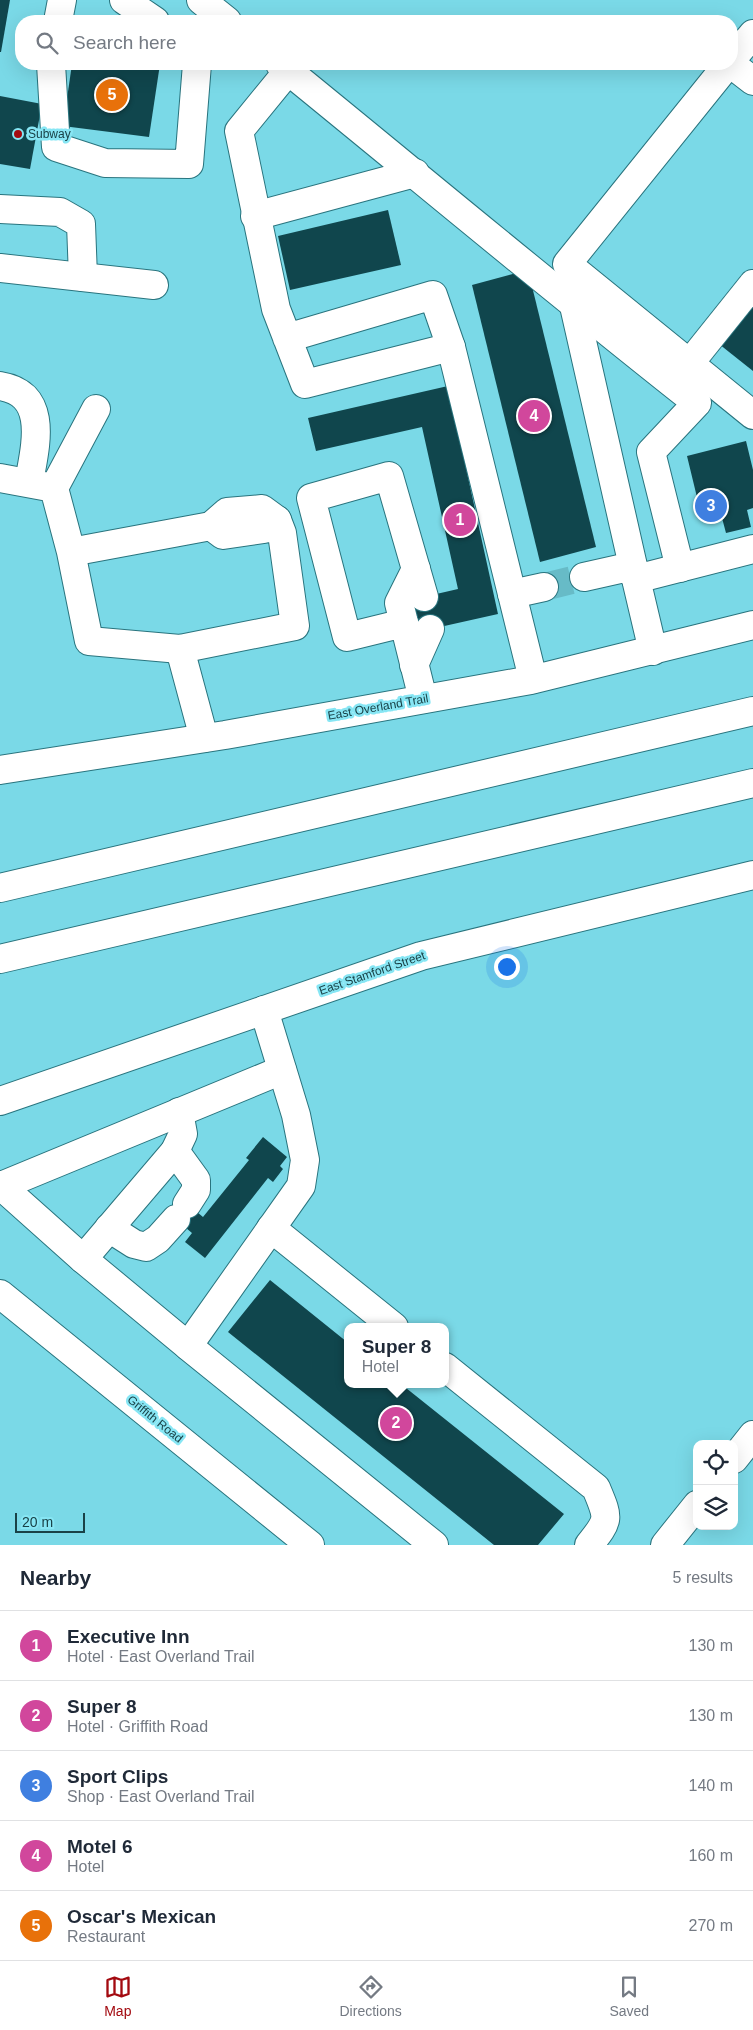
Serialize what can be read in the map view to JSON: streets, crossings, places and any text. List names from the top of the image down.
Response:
{
  "streets": {
    "main road": ["East Overland Trail", "East Stamford Street", "Griffith Road"]
  },
  "places": ["Subway"],
  "scale_bar": "20 m",
  "page": {
    "search": "Search here",
    "pins": [
      "5",
      "4",
      "3",
      "1",
      "2"
    ],
    "popup": ["Super 8", "Hotel"],
    "scale": "20 m",
    "heading": ["Nearby", "5 results"],
    "list": [
      {
        "mark": "1",
        "name": "Executive Inn",
        "note": "Hotel · East Overland Trail",
        "value": "130 m"
      },
      {
        "mark": "2",
        "name": "Super 8",
        "note": "Hotel · Griffith Road",
        "value": "130 m"
      },
      {
        "mark": "3",
        "name": "Sport Clips",
        "note": "Shop · East Overland Trail",
        "value": "140 m"
      },
      {
        "mark": "4",
        "name": "Motel 6",
        "note": "Hotel",
        "value": "160 m"
      },
      {
        "mark": "5",
        "name": "Oscar's Mexican",
        "note": "Restaurant",
        "value": "270 m"
      }
    ],
    "nav": ["Map", "Directions", "Saved"]
  }
}
